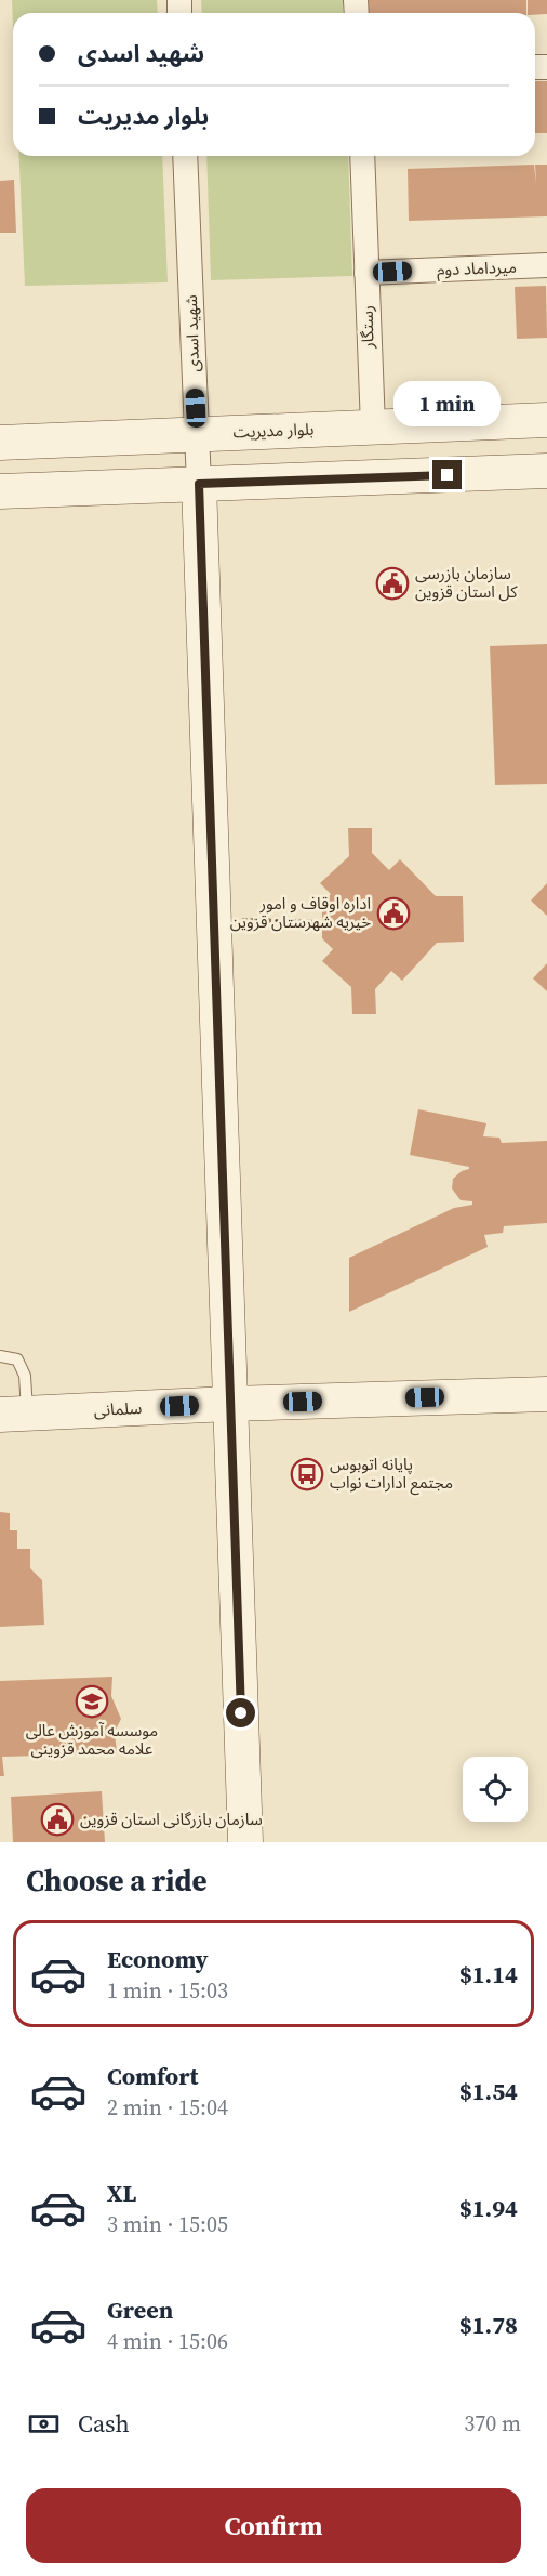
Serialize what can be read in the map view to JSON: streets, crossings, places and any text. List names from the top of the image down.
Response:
{
  "streets": {
    "street": [
      "میرداماد دوم",
      "رستگار",
      "شهید اسدی",
      "بلوار مدیریت",
      "سلمانی"
    ]
  },
  "crossings": [
    ["میرداماد دوم", "رستگار"],
    ["رستگار", "بلوار مدیریت"],
    ["شهید اسدی", "بلوار مدیریت"],
    ["شهید اسدی", "سلمانی"]
  ],
  "places": {
    "public building": ["سازمان بازرسی کل استان قزوین", "اداره اوقاف و امور خیریه شهرستان قزوین", "سازمان بازرگانی استان قزوین"],
    "bus stop": ["پایانه اتوبوس مجتمع ادارات نواب"],
    "school or university": ["موسسه آموزش عالی علامه محمد قزوینی"]
  },
  "page": {
    "banner": ["شهید اسدی", "بلوار مدیریت"],
    "bubble": "1 min",
    "heading": "Choose a ride",
    "list": [
      {
        "name": "Economy",
        "note": "1 min · 15:03",
        "value": "$1.14"
      },
      {
        "name": "Comfort",
        "note": "2 min · 15:04",
        "value": "$1.54"
      },
      {
        "name": "XL",
        "note": "3 min · 15:05",
        "value": "$1.94"
      },
      {
        "name": "Green",
        "note": "4 min · 15:06",
        "value": "$1.78"
      }
    ],
    "pay": ["Cash", "370 m"],
    "buttons": "Confirm"
  }
}
